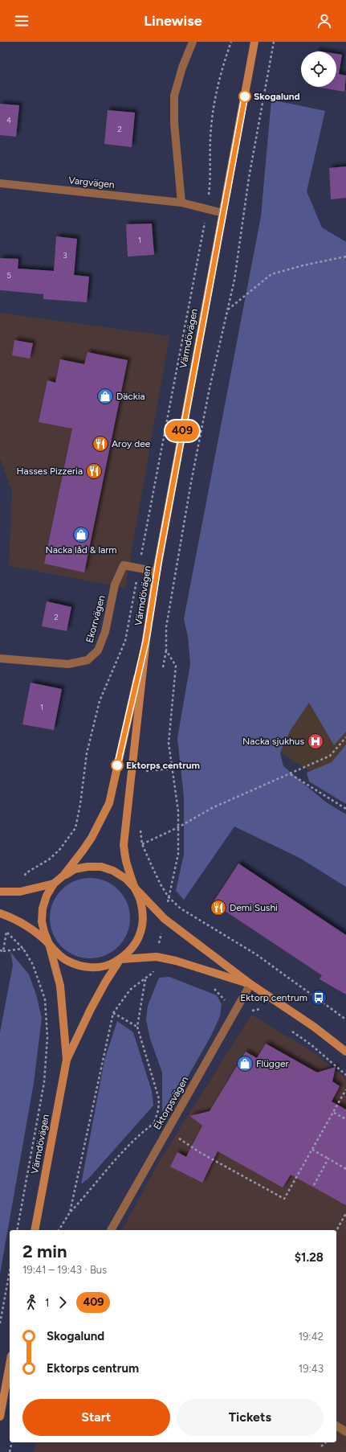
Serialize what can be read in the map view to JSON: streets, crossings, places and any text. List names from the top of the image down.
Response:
{
  "streets": {
    "main road": ["Värmdövägen"],
    "street": ["Vargvägen", "Ekorrvägen", "Ektorpsvägen"]
  },
  "crossings": [
    ["Vargvägen", "Värmdövägen"],
    ["Värmdövägen", "Ekorrvägen"]
  ],
  "places": {
    "other": ["Skogalund", "Ektorps centrum"],
    "shop": ["Däckia", "Nacka låd & larm", "Flügger"],
    "restaurant": ["Aroy dee", "Hasses Pizzeria", "Demi Sushi"],
    "hospital": ["Nacka sjukhus"],
    "bus stop": ["Ektorp centrum"]
  },
  "lines": ["bus line 409"],
  "house_numbers": [
    "4",
    "2",
    "1",
    "3",
    "5",
    "2",
    "1"
  ],
  "page": {
    "header": "Linewise",
    "on_map": "409",
    "heading": ["2 min", "19:41 – 19:43 · Bus", "$1.28"],
    "legs": ["1", "409"],
    "list": [
      {
        "name": "Skogalund",
        "value": "19:42"
      },
      {
        "name": "Ektorps centrum",
        "value": "19:43"
      }
    ],
    "buttons": ["Start", "Tickets"]
  }
}
